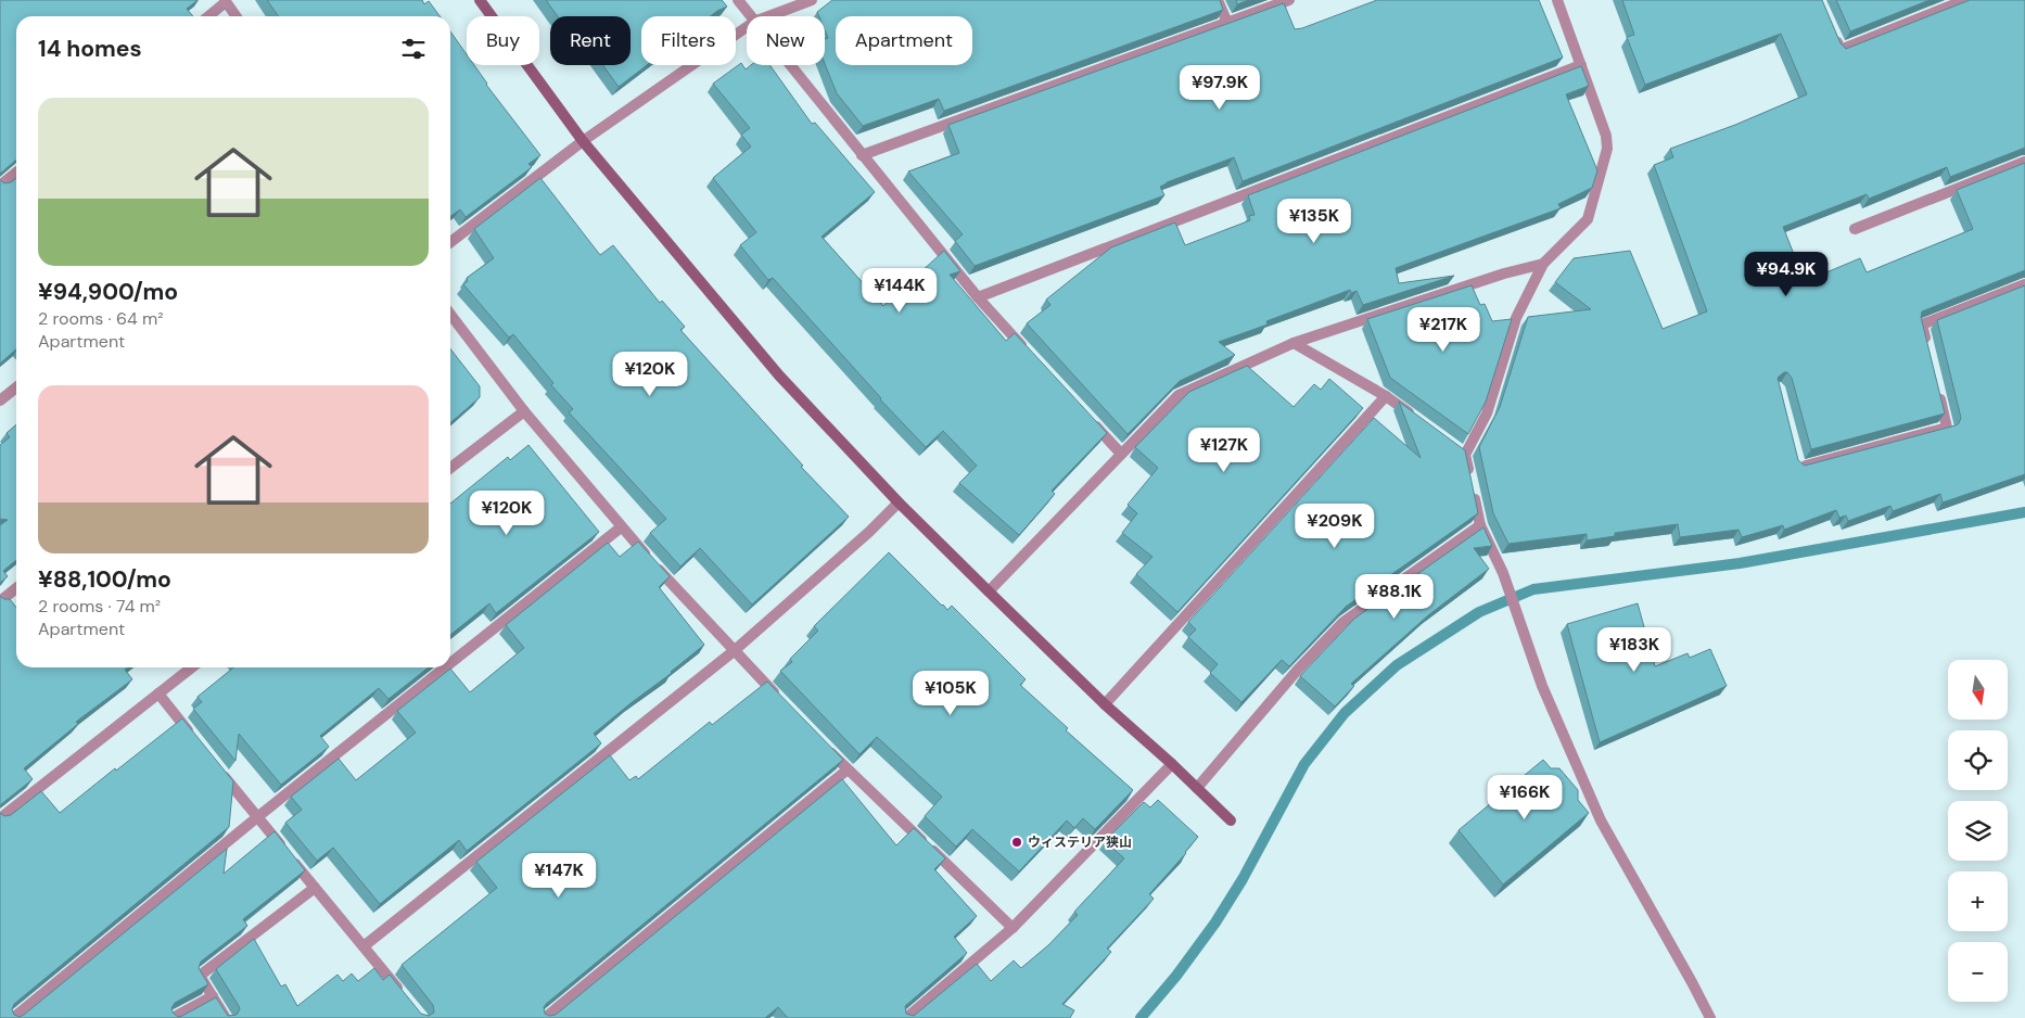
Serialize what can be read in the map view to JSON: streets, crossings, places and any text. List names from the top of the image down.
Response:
{
  "places": ["ウィステリア狭山"],
  "north": "bottom",
  "page": {
    "chip": [
      "Buy",
      "Rent",
      "Filters",
      "New",
      "Apartment"
    ],
    "heading": "14 homes",
    "price": [
      "¥97.9K",
      "¥135K",
      "¥94.9K",
      "¥144K",
      "¥217K",
      "¥120K",
      "¥127K",
      "¥120K",
      "¥209K",
      "¥88.1K",
      "¥183K",
      "¥105K",
      "¥166K",
      "¥147K"
    ],
    "list": [
      {
        "name": "¥94,900/mo",
        "note": "2 rooms · 64 m² · Apartment"
      },
      {
        "name": "¥88,100/mo",
        "note": "2 rooms · 74 m² · Apartment"
      }
    ],
    "map_buttons": ["+", "−"]
  }
}
